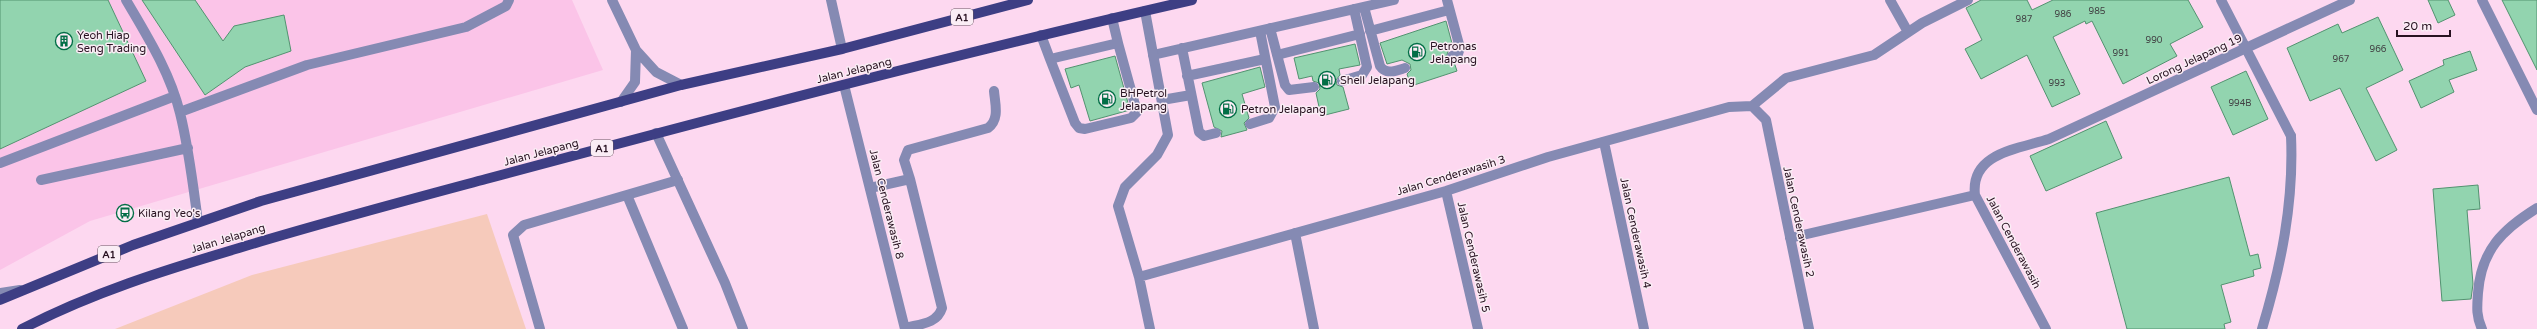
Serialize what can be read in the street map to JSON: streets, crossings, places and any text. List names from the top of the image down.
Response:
{
  "streets": {
    "main road": ["A1", "Jalan Jelapang"],
    "street": [
      "Lorong Jelapang 19",
      "Jalan Cenderawasih 3",
      "Jalan Cenderawasih 8",
      "Jalan Cenderawasih 2",
      "Jalan Cenderawasih 4",
      "Jalan Cenderawasih",
      "Jalan Cenderawasih 5"
    ]
  },
  "crossings": [
    ["Lorong Jelapang 19", "Jalan Cenderawasih"],
    ["Jalan Jelapang", "Jalan Cenderawasih 8"],
    ["Jalan Cenderawasih 3", "Jalan Cenderawasih 2"],
    ["Jalan Cenderawasih 3", "Jalan Cenderawasih 4"],
    ["Jalan Cenderawasih 3", "Jalan Cenderawasih 5"]
  ],
  "places": {
    "building": ["Yeoh Hiap Seng Trading"],
    "fuel station": [
      "Petronas Jelapang",
      "Shell Jelapang",
      "BHPetrol Jelapang",
      "Petron Jelapang"
    ],
    "bus stop": ["Kilang Yeo's"]
  },
  "house_numbers": [
    "985",
    "986",
    "987",
    "990",
    "966",
    "991",
    "967",
    "993",
    "994B"
  ],
  "scale_bar": "20 m"
}
